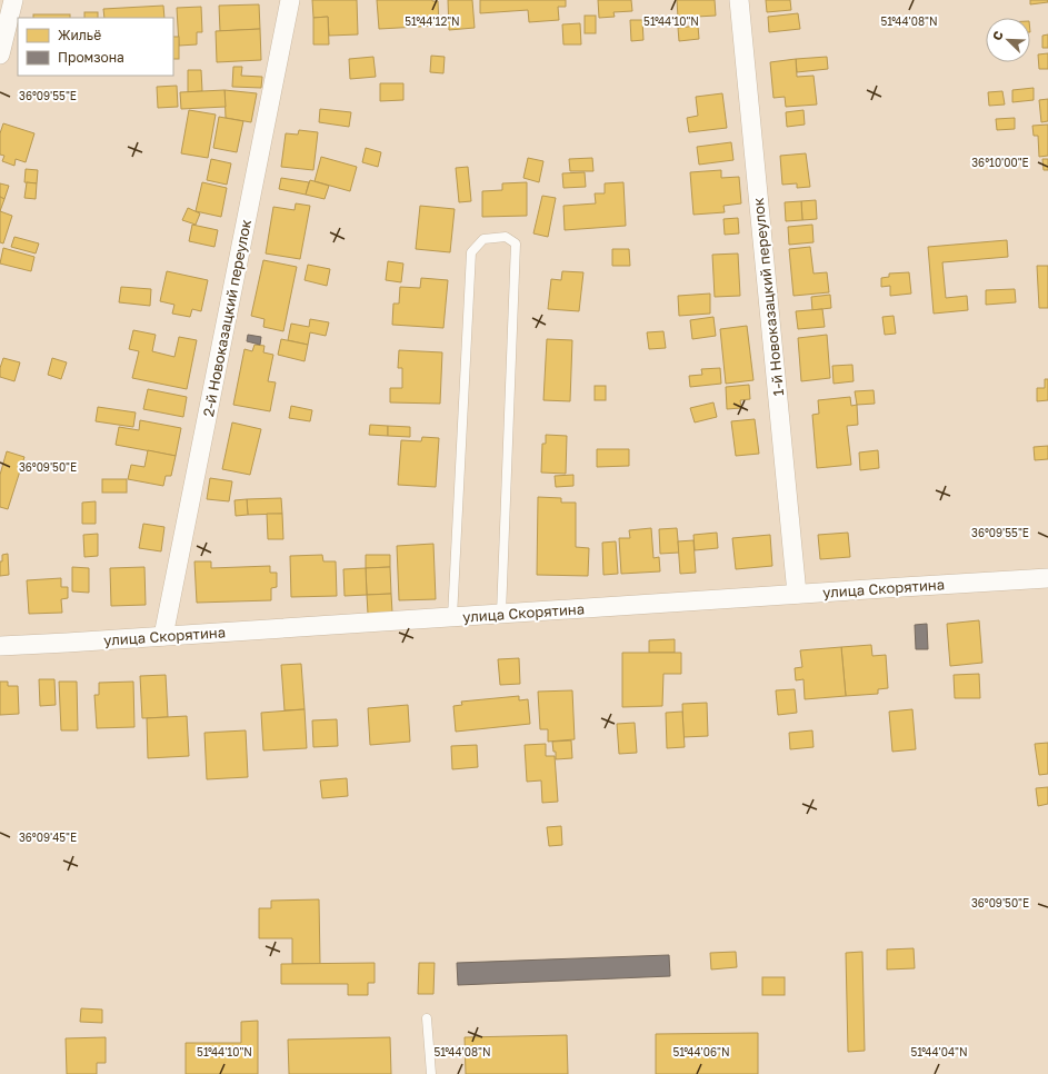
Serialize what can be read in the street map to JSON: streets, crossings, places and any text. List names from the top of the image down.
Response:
{
  "streets": {
    "street": ["1-й Новоказацкий переулок", "2-й Новоказацкий переулок", "улица Скорятина"]
  },
  "crossings": [
    ["1-й Новоказацкий переулок", "улица Скорятина"],
    ["2-й Новоказацкий переулок", "улица Скорятина"]
  ],
  "legend": ["Жильё", "Промзона"],
  "north": "top left",
  "coordinates": [
    "51°44'10\"N",
    "51°44'08\"N",
    "51°44'12\"N",
    "36°09'55\"E",
    "36°10'00\"E",
    "36°09'50\"E",
    "36°09'45\"E",
    "51°44'06\"N",
    "51°44'04\"N"
  ]
}
